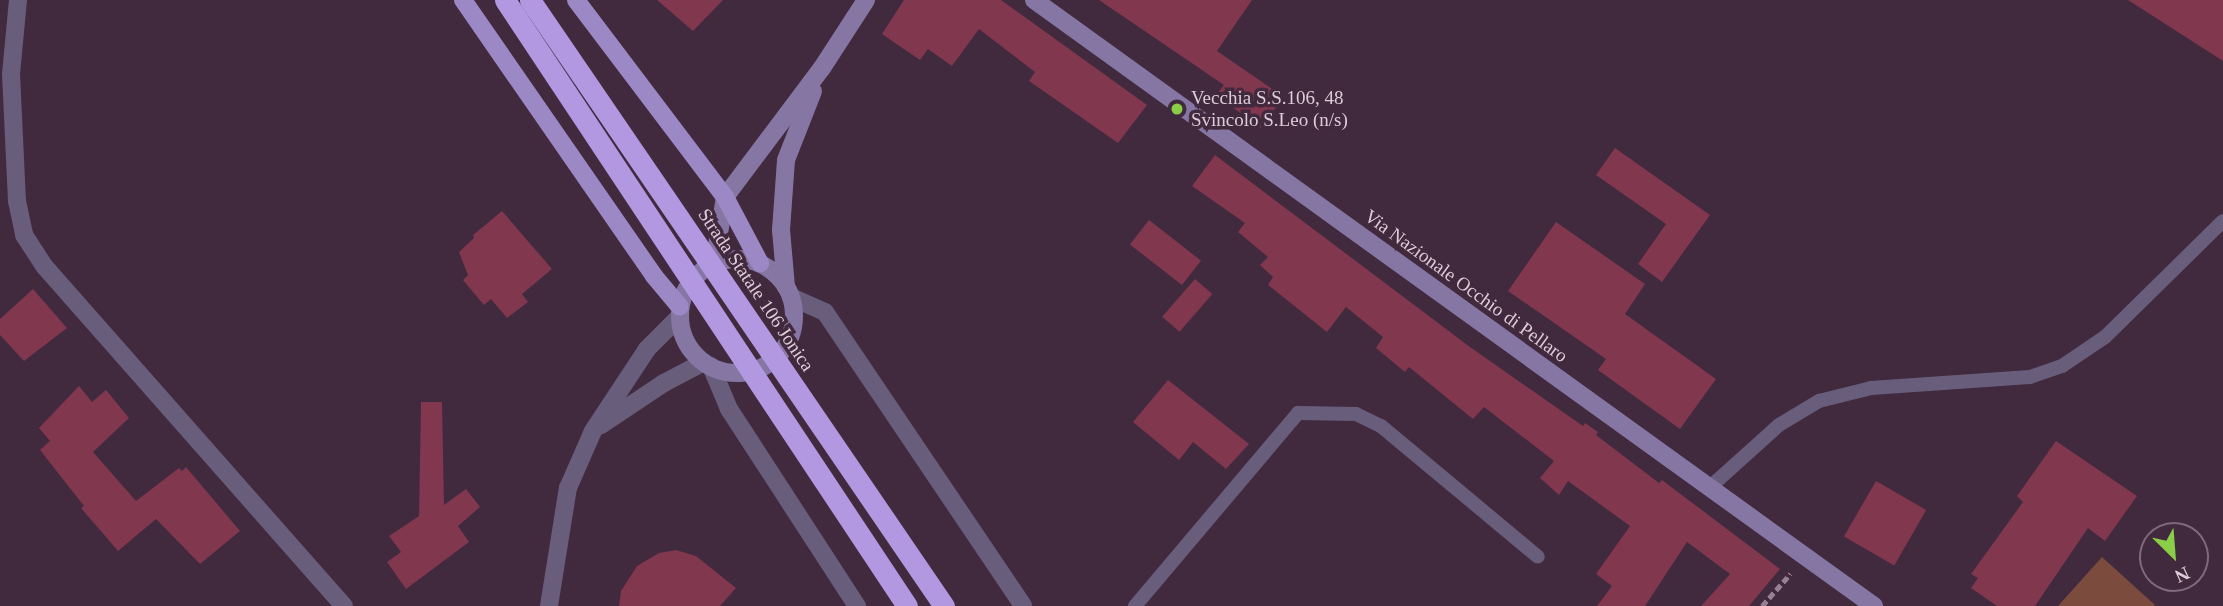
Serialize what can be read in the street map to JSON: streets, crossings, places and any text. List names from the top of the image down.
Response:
{
  "streets": {
    "highway": ["Strada Statale 106 Jonica"],
    "street": ["Via Nazionale Occhio di Pellaro"]
  },
  "places": ["Vecchia S.S.106, 48 Svincolo S.Leo (n/s)"],
  "north": "bottom right"
}
